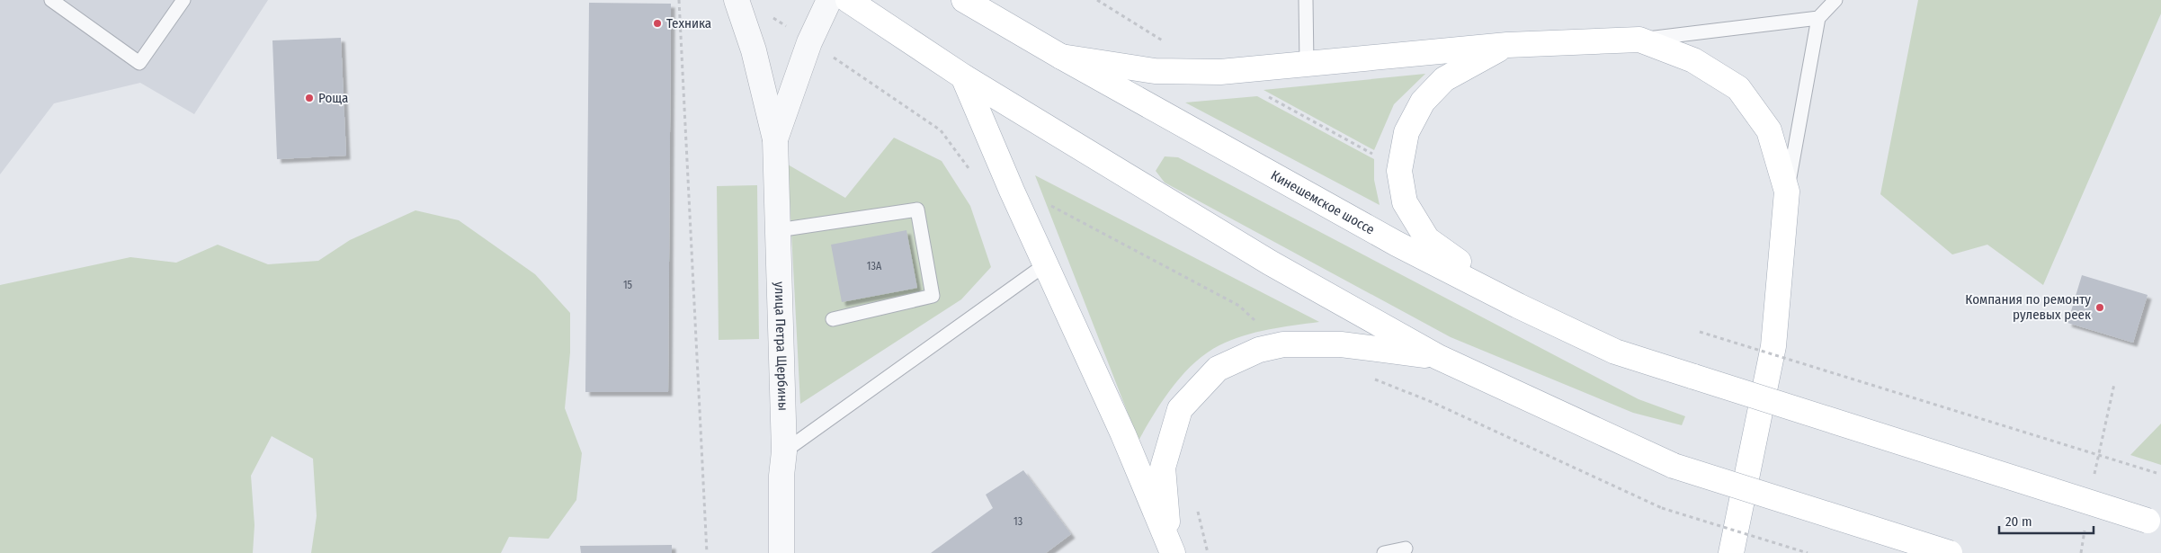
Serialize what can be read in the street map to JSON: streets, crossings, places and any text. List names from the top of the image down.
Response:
{
  "streets": {
    "main road": ["Кинешемское шоссе"],
    "street": ["улица Петра Щербины"]
  },
  "places": ["Техника", "Роща", "Компания по ремонту рулевых реек"],
  "house_numbers": ["13А", "15", "13"],
  "scale_bar": "20 m"
}
